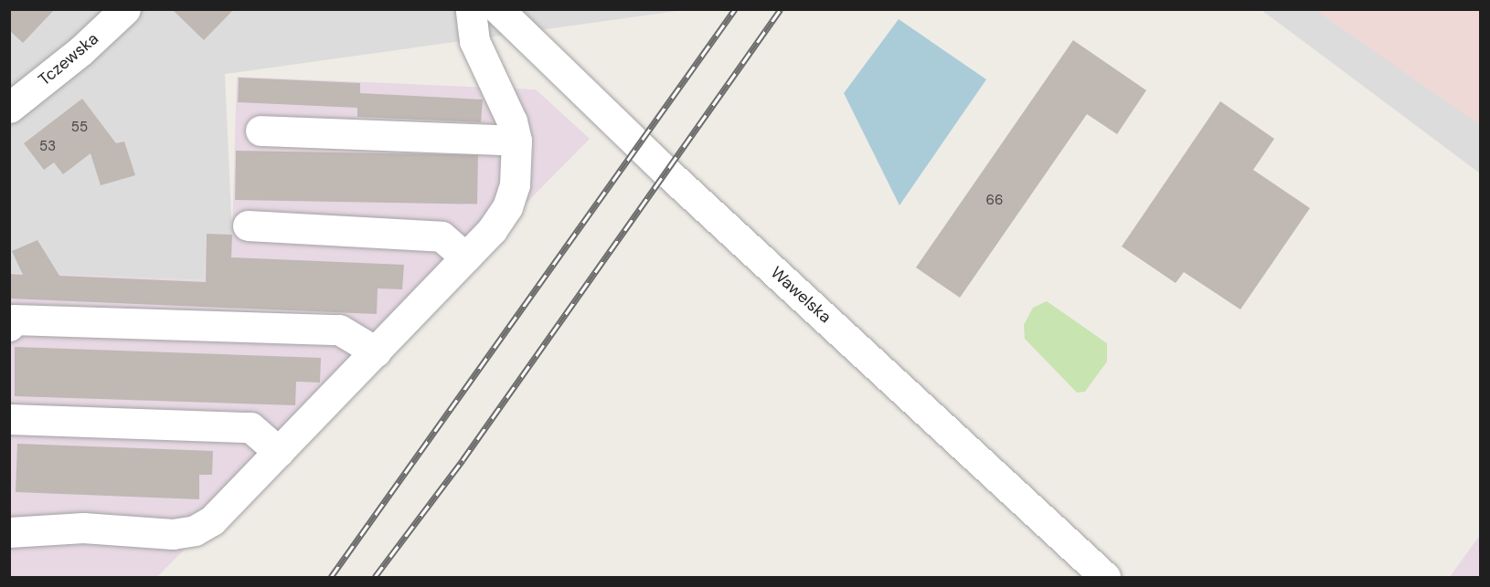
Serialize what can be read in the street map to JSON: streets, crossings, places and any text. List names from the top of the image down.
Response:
{
  "streets": {
    "street": ["Tczewska", "Wawelska"]
  },
  "house_numbers": ["55", "53", "66"]
}
